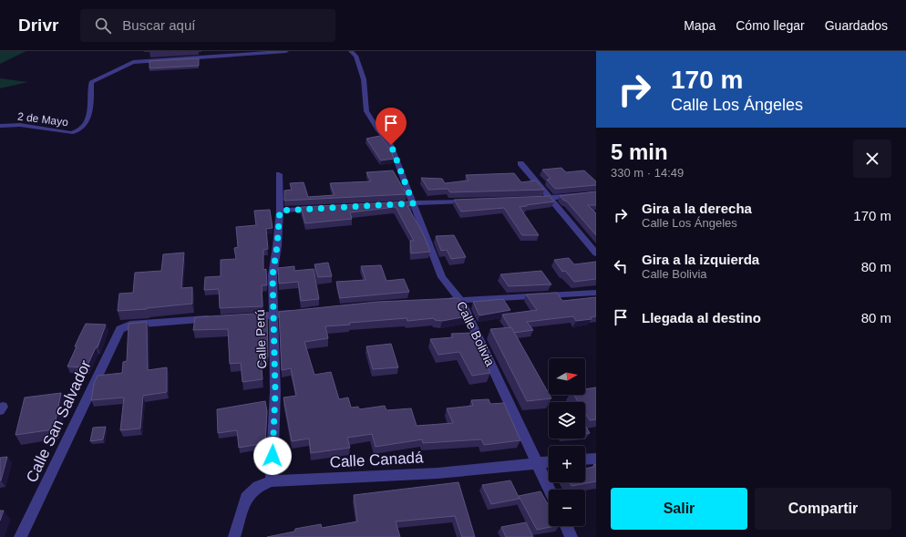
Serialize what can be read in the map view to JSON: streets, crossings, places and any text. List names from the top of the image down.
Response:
{
  "streets": {
    "street": [
      "2 de Mayo",
      "Calle Bolivia",
      "Calle Perú",
      "Calle San Salvador",
      "Calle Canadá"
    ]
  },
  "crossings": [
    ["Calle Bolivia", "Calle Canadá"],
    ["Calle Perú", "Calle Canadá"]
  ],
  "north": "right",
  "page": {
    "header": "Drivr",
    "search": "Buscar aquí",
    "nav": ["Mapa", "Cómo llegar", "Guardados"],
    "turn": ["170 m", "Calle Los Ángeles"],
    "heading": ["5 min", "330 m · 14:49"],
    "list": [
      {
        "name": "Gira a la derecha",
        "note": "Calle Los Ángeles",
        "value": "170 m"
      },
      {
        "name": "Gira a la izquierda",
        "note": "Calle Bolivia",
        "value": "80 m"
      },
      {
        "name": "Llegada al destino",
        "value": "80 m"
      }
    ],
    "map_buttons": ["+", "−"],
    "buttons": ["Salir", "Compartir"]
  }
}
